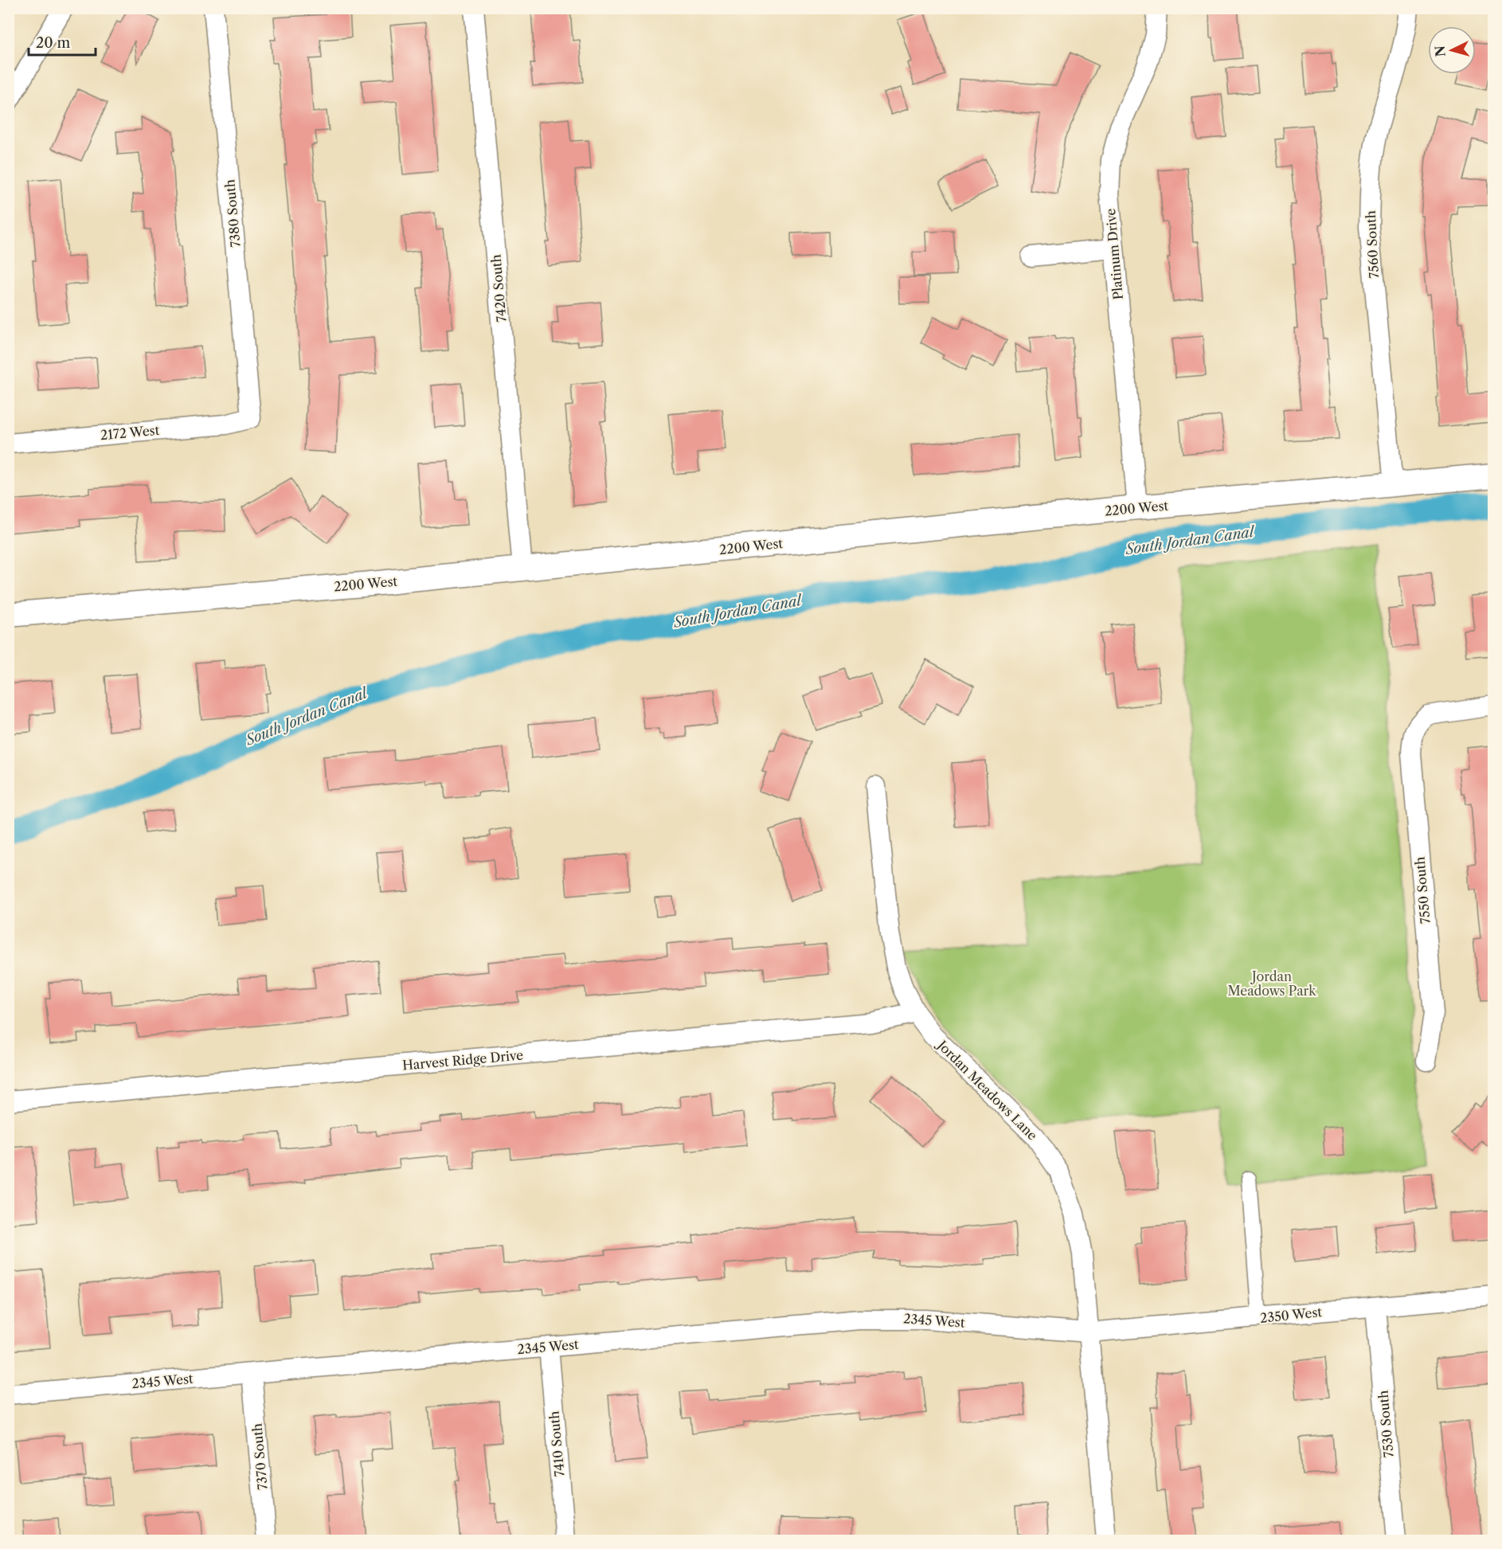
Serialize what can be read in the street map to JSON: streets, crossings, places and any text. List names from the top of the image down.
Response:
{
  "streets": {
    "street": [
      "7380 South",
      "7560 South",
      "Platinum Drive",
      "7420 South",
      "2172 West",
      "2200 West",
      "7550 South",
      "Harvest Ridge Drive",
      "Jordan Meadows Lane",
      "2350 West",
      "2345 West",
      "7530 South",
      "7410 South",
      "7370 South"
    ]
  },
  "crossings": [
    ["7380 South", "2172 West"],
    ["7560 South", "2200 West"],
    ["Platinum Drive", "2200 West"],
    ["7420 South", "2200 West"],
    ["Harvest Ridge Drive", "Jordan Meadows Lane"],
    ["Jordan Meadows Lane", "2350 West"],
    ["Jordan Meadows Lane", "2345 West"],
    ["2350 West", "2345 West"],
    ["2350 West", "7530 South"],
    ["2345 West", "7410 South"],
    ["2345 West", "7370 South"]
  ],
  "water": ["South Jordan Canal"],
  "parks": ["Jordan Meadows Park"],
  "scale_bar": "20 m",
  "north": "left"
}
